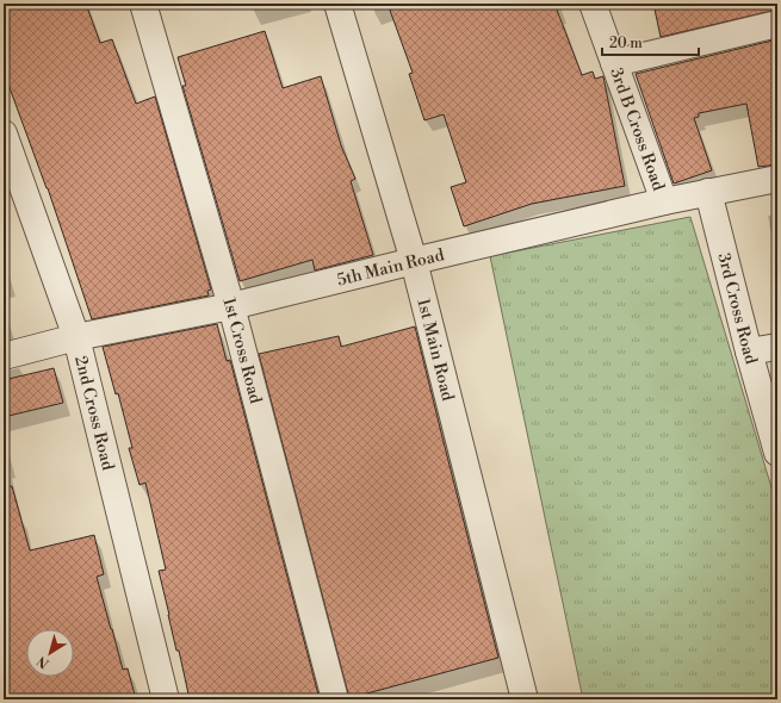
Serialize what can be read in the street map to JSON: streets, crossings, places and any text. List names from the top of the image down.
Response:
{
  "streets": {
    "street": [
      "3rd B Cross Road",
      "5th Main Road",
      "3rd Cross Road",
      "1st Cross Road",
      "1st Main Road",
      "2nd Cross Road"
    ]
  },
  "crossings": [
    ["3rd B Cross Road", "5th Main Road"],
    ["5th Main Road", "3rd Cross Road"],
    ["5th Main Road", "1st Cross Road"],
    ["5th Main Road", "1st Main Road"],
    ["5th Main Road", "2nd Cross Road"]
  ],
  "scale_bar": "20 m",
  "north": "bottom left"
}
